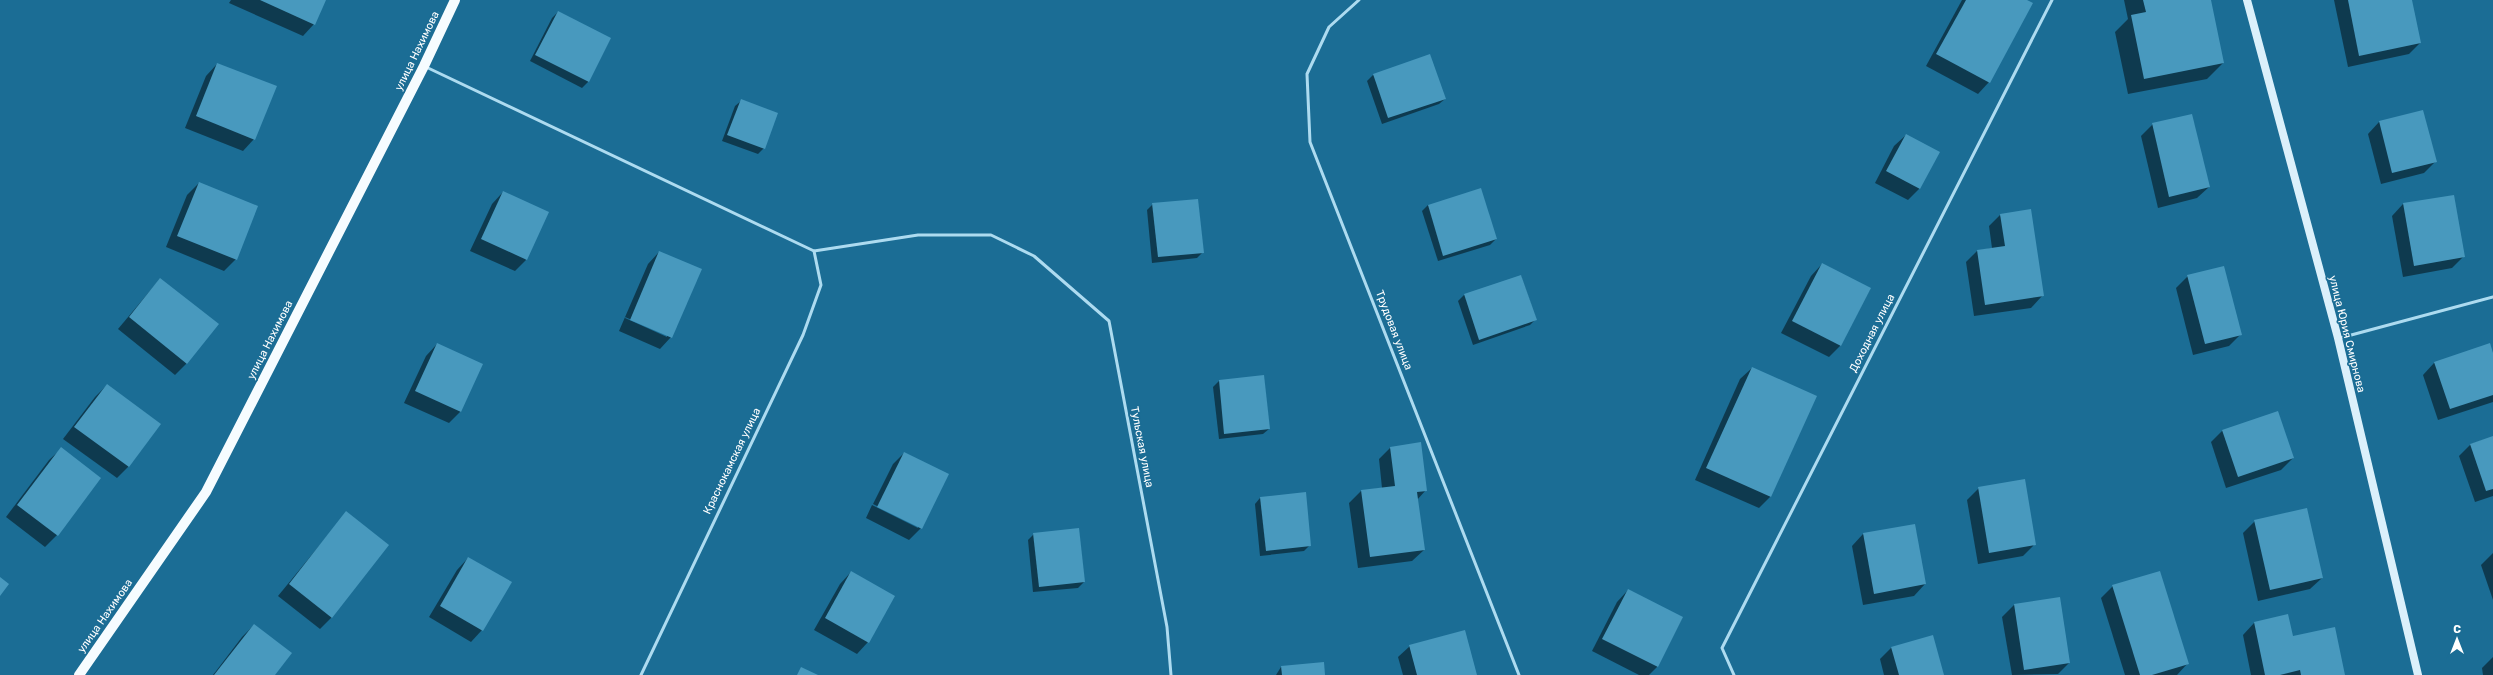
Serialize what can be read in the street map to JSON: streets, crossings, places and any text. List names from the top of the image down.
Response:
{
  "streets": {
    "main road": ["улица Нахимова"],
    "street": ["улица Юрия Смирнова"],
    "lane": [
      "Трудовая улица",
      "Доходная улица",
      "Тульская улица",
      "Краснокамская улица"
    ]
  },
  "crossings": [
    ["Тульская улица", "Краснокамская улица"]
  ],
  "north": "top"
}
